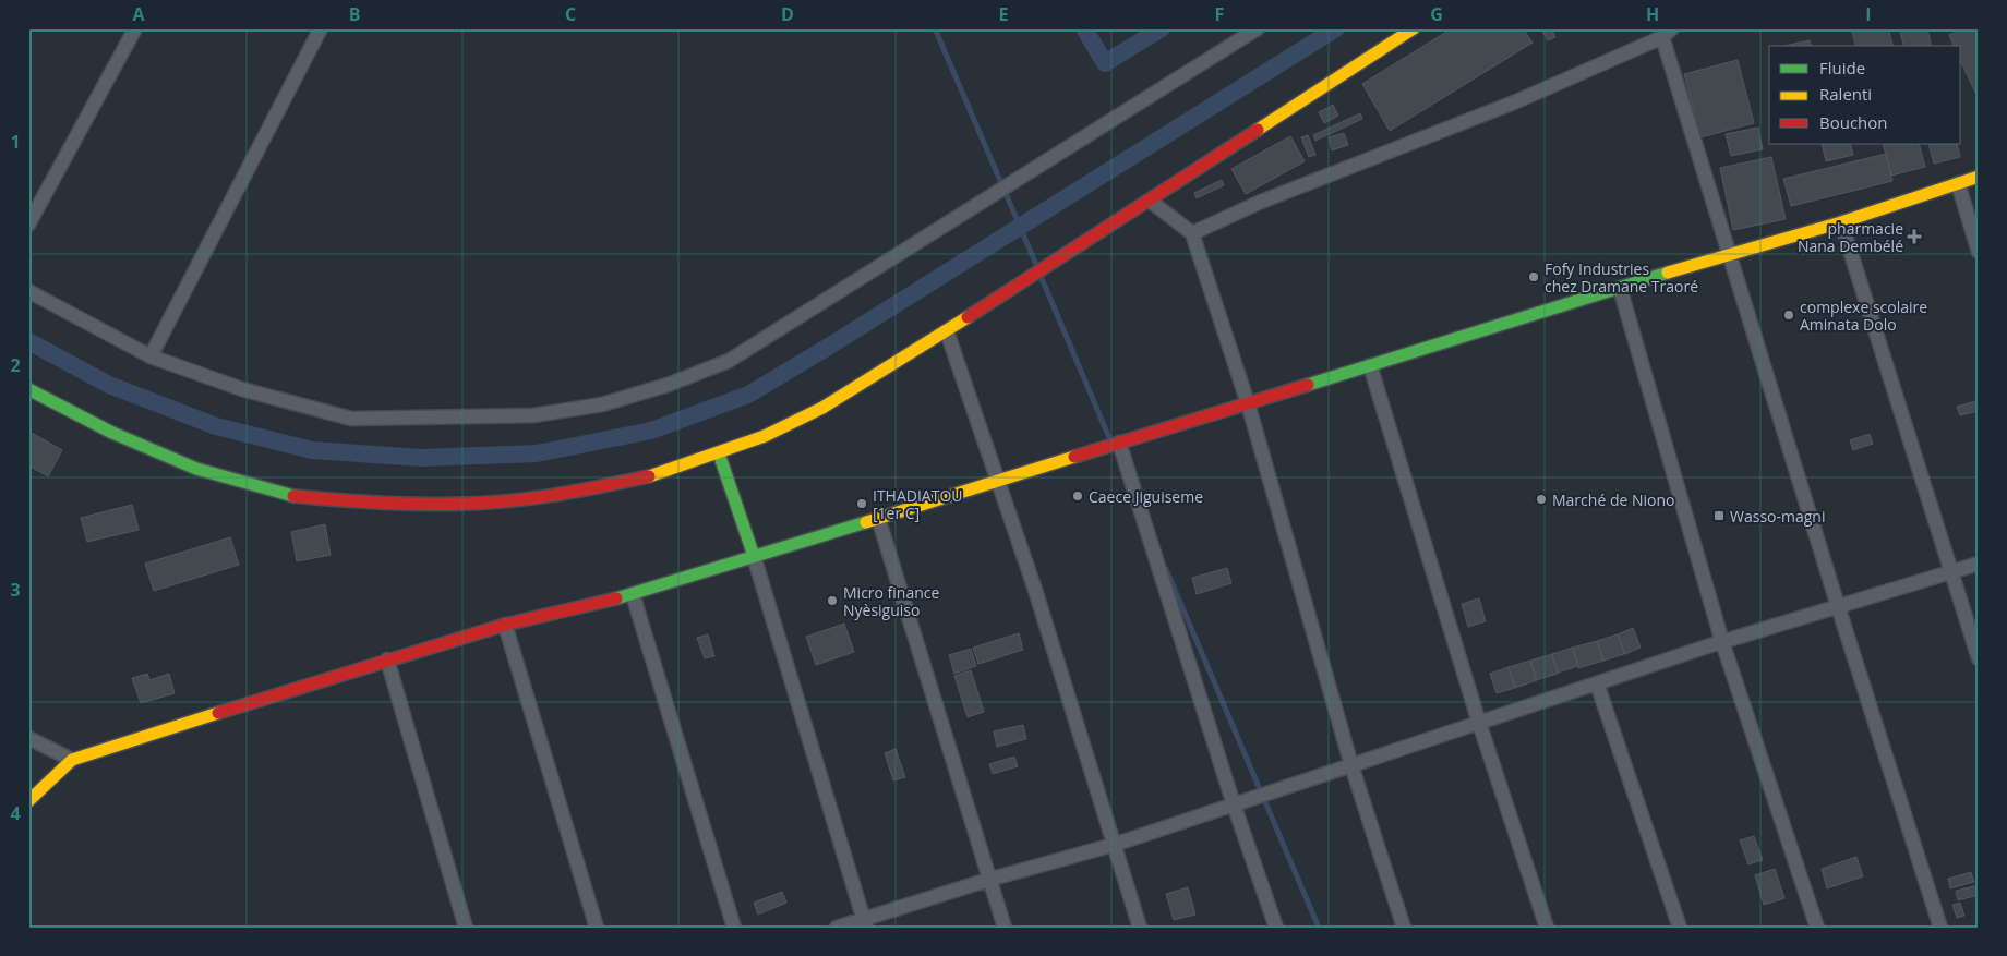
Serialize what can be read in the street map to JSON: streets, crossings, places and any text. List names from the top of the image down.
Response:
{
  "places": {
    "health": ["pharmacie Nana Dembélé"],
    "other": [
      "Fofy Industries chez Dramane Traoré",
      "complexe scolaire Aminata Dolo",
      "Caece Jiguiseme",
      "Marché de Niono",
      "ITHADIATOU [1er C]",
      "Micro finance Nyèsiguiso"
    ],
    "transit": ["Wasso-magni"]
  },
  "legend": ["Fluide", "Ralenti", "Bouchon"],
  "grid": {
    "columns": [
      "A",
      "B",
      "C",
      "D",
      "E",
      "F",
      "G",
      "H",
      "I"
    ],
    "rows": [
      "1",
      "2",
      "3",
      "4"
    ]
  }
}
